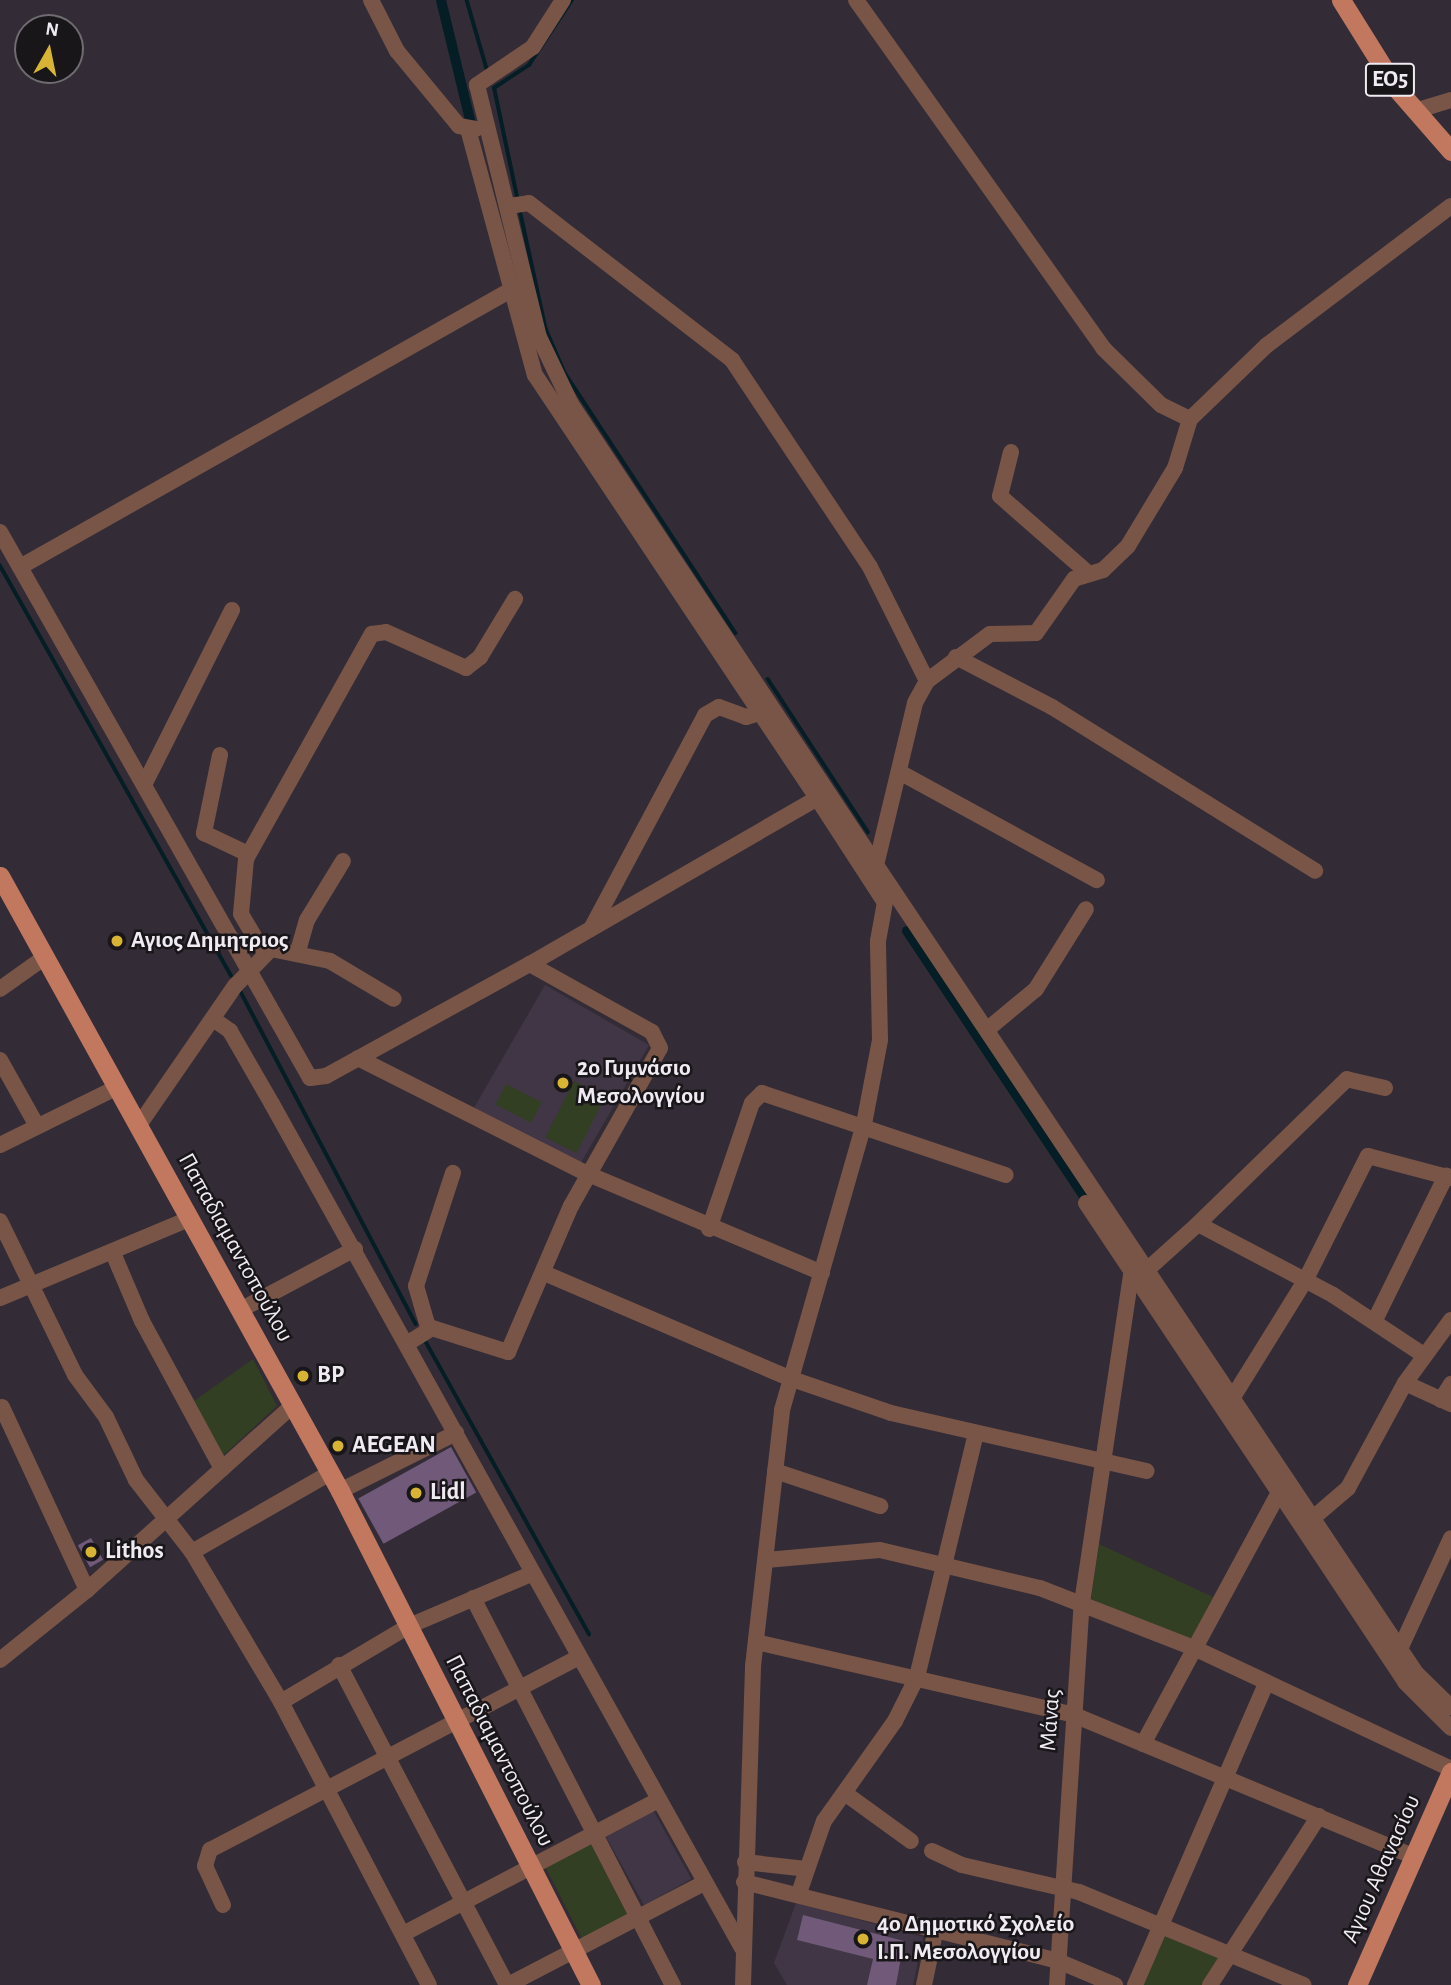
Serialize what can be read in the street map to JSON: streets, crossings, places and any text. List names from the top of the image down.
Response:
{
  "streets": {
    "main road": ["ΕΟ5", "Παπαδιαμαντοπούλου", "Αγιου Αθανασίου"],
    "street": ["Μάνας"]
  },
  "places": [
    "Αγιος Δημητριος",
    "2ο Γυμνάσιο Μεσολογγίου",
    "BP",
    "AEGEAN",
    "Lidl",
    "Lithos",
    "4ο Δημοτικό Σχολείο Ι.Π. Μεσολογγίου"
  ],
  "north": "top"
}
